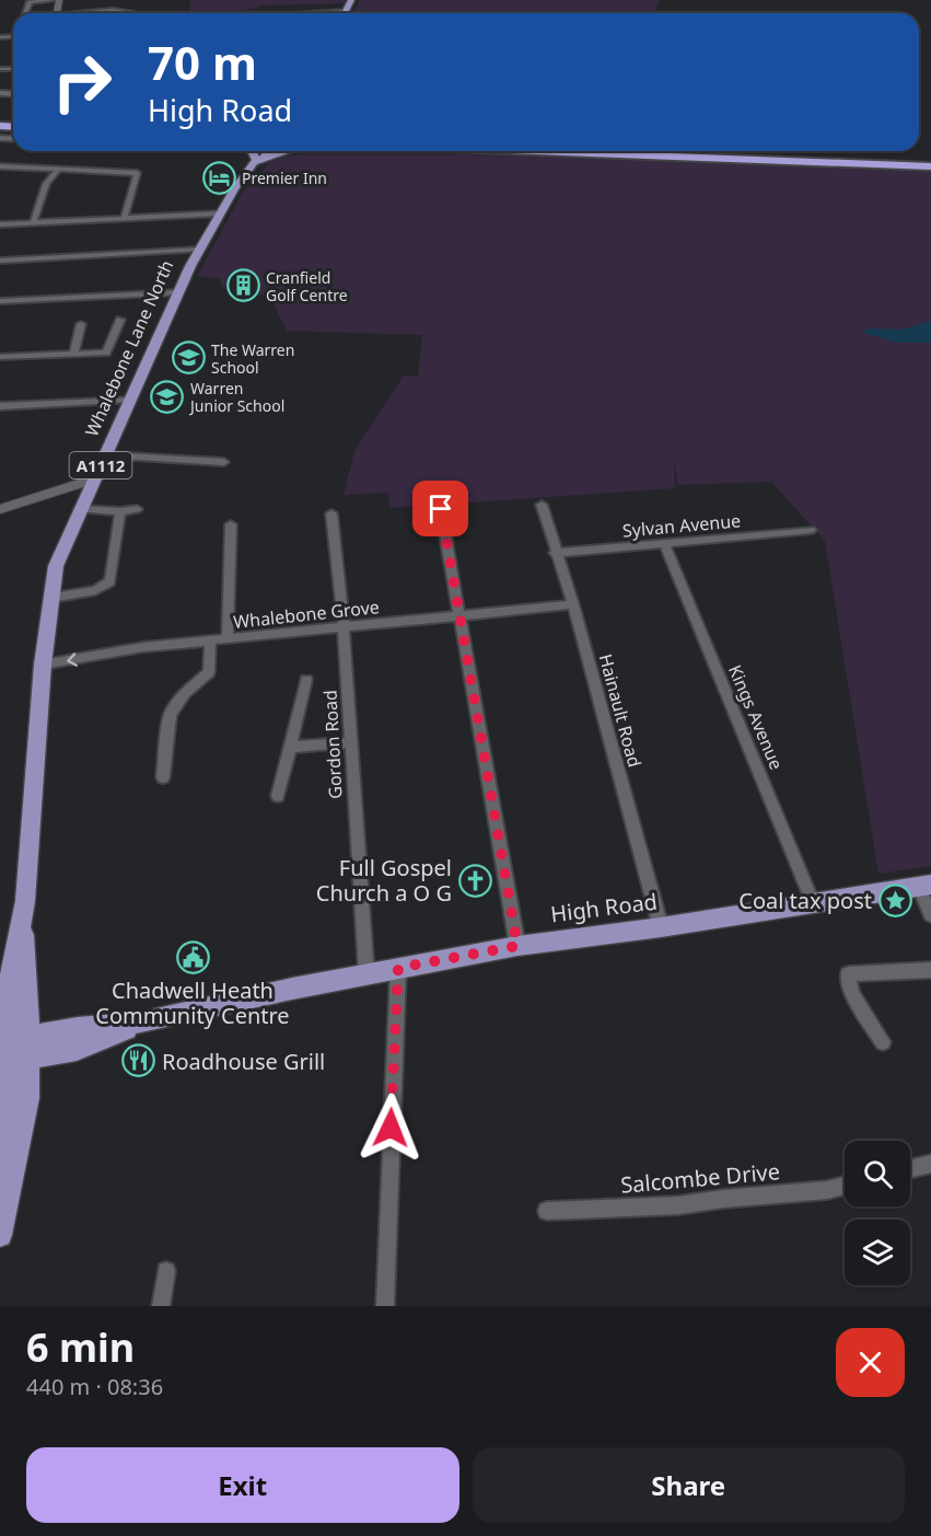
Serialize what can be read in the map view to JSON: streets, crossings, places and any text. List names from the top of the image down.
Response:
{
  "streets": {
    "main road": ["Whalebone Lane North", "A1112", "High Road"],
    "street": [
      "Sylvan Avenue",
      "Whalebone Grove",
      "Hainault Road",
      "Kings Avenue",
      "Gordon Road",
      "Salcombe Drive"
    ]
  },
  "crossings": [
    ["Whalebone Lane North", "A1112"],
    ["Whalebone Lane North", "Whalebone Grove"],
    ["Whalebone Lane North", "High Road"],
    ["A1112", "High Road"],
    ["Sylvan Avenue", "Hainault Road"],
    ["Sylvan Avenue", "Kings Avenue"],
    ["Whalebone Grove", "Hainault Road"],
    ["Whalebone Grove", "Gordon Road"],
    ["Hainault Road", "High Road"],
    ["Kings Avenue", "High Road"],
    ["Gordon Road", "High Road"]
  ],
  "places": {
    "hotel": ["Premier Inn"],
    "building": ["Cranfield Golf Centre"],
    "school or university": ["The Warren School", "Warren Junior School"],
    "church": ["Full Gospel Church a O G"],
    "place": ["Coal tax post"],
    "public building": ["Chadwell Heath Community Centre"],
    "restaurant": ["Roadhouse Grill"]
  },
  "page": {
    "turn": ["70 m", "High Road"],
    "heading": ["6 min", "440 m · 08:36"],
    "buttons": ["Exit", "Share"]
  }
}
